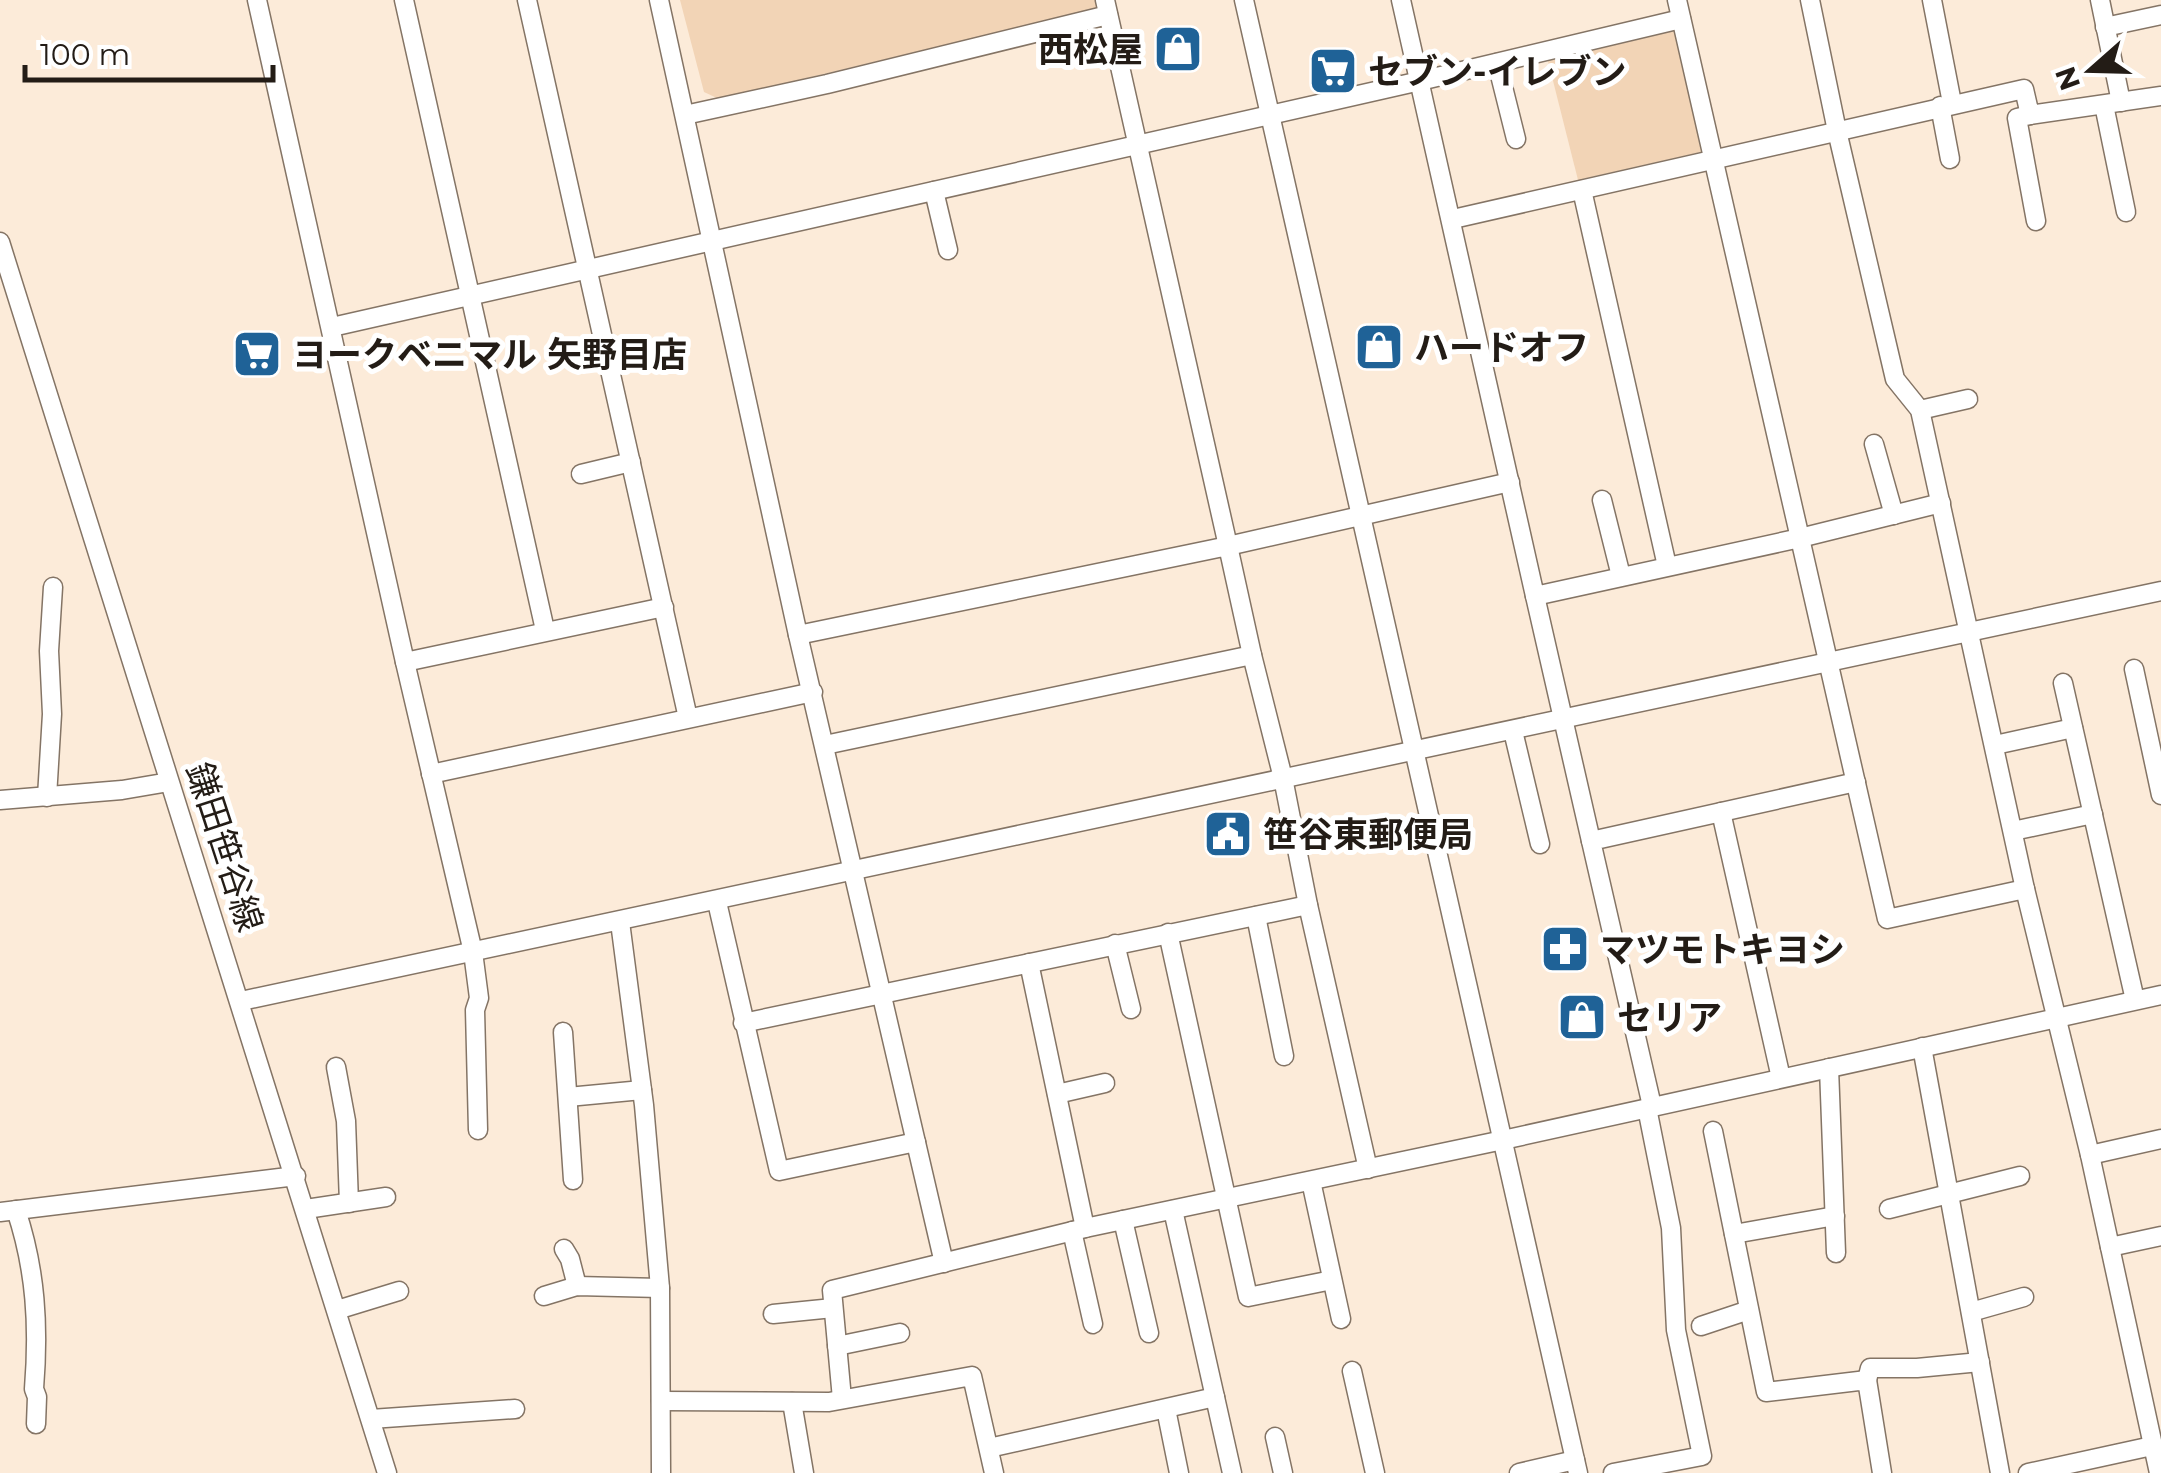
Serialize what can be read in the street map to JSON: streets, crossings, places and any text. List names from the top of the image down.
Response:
{
  "streets": {
    "street": ["鎌田笹谷線"]
  },
  "places": {
    "shop": ["西松屋", "ハードオフ", "セリア"],
    "supermarket": ["セブン-イレブン", "ヨークベニマル 矢野目店"],
    "public building": ["笹谷東郵便局"],
    "pharmacy": ["マツモトキヨシ"]
  },
  "scale_bar": "100 m",
  "north": "left"
}
